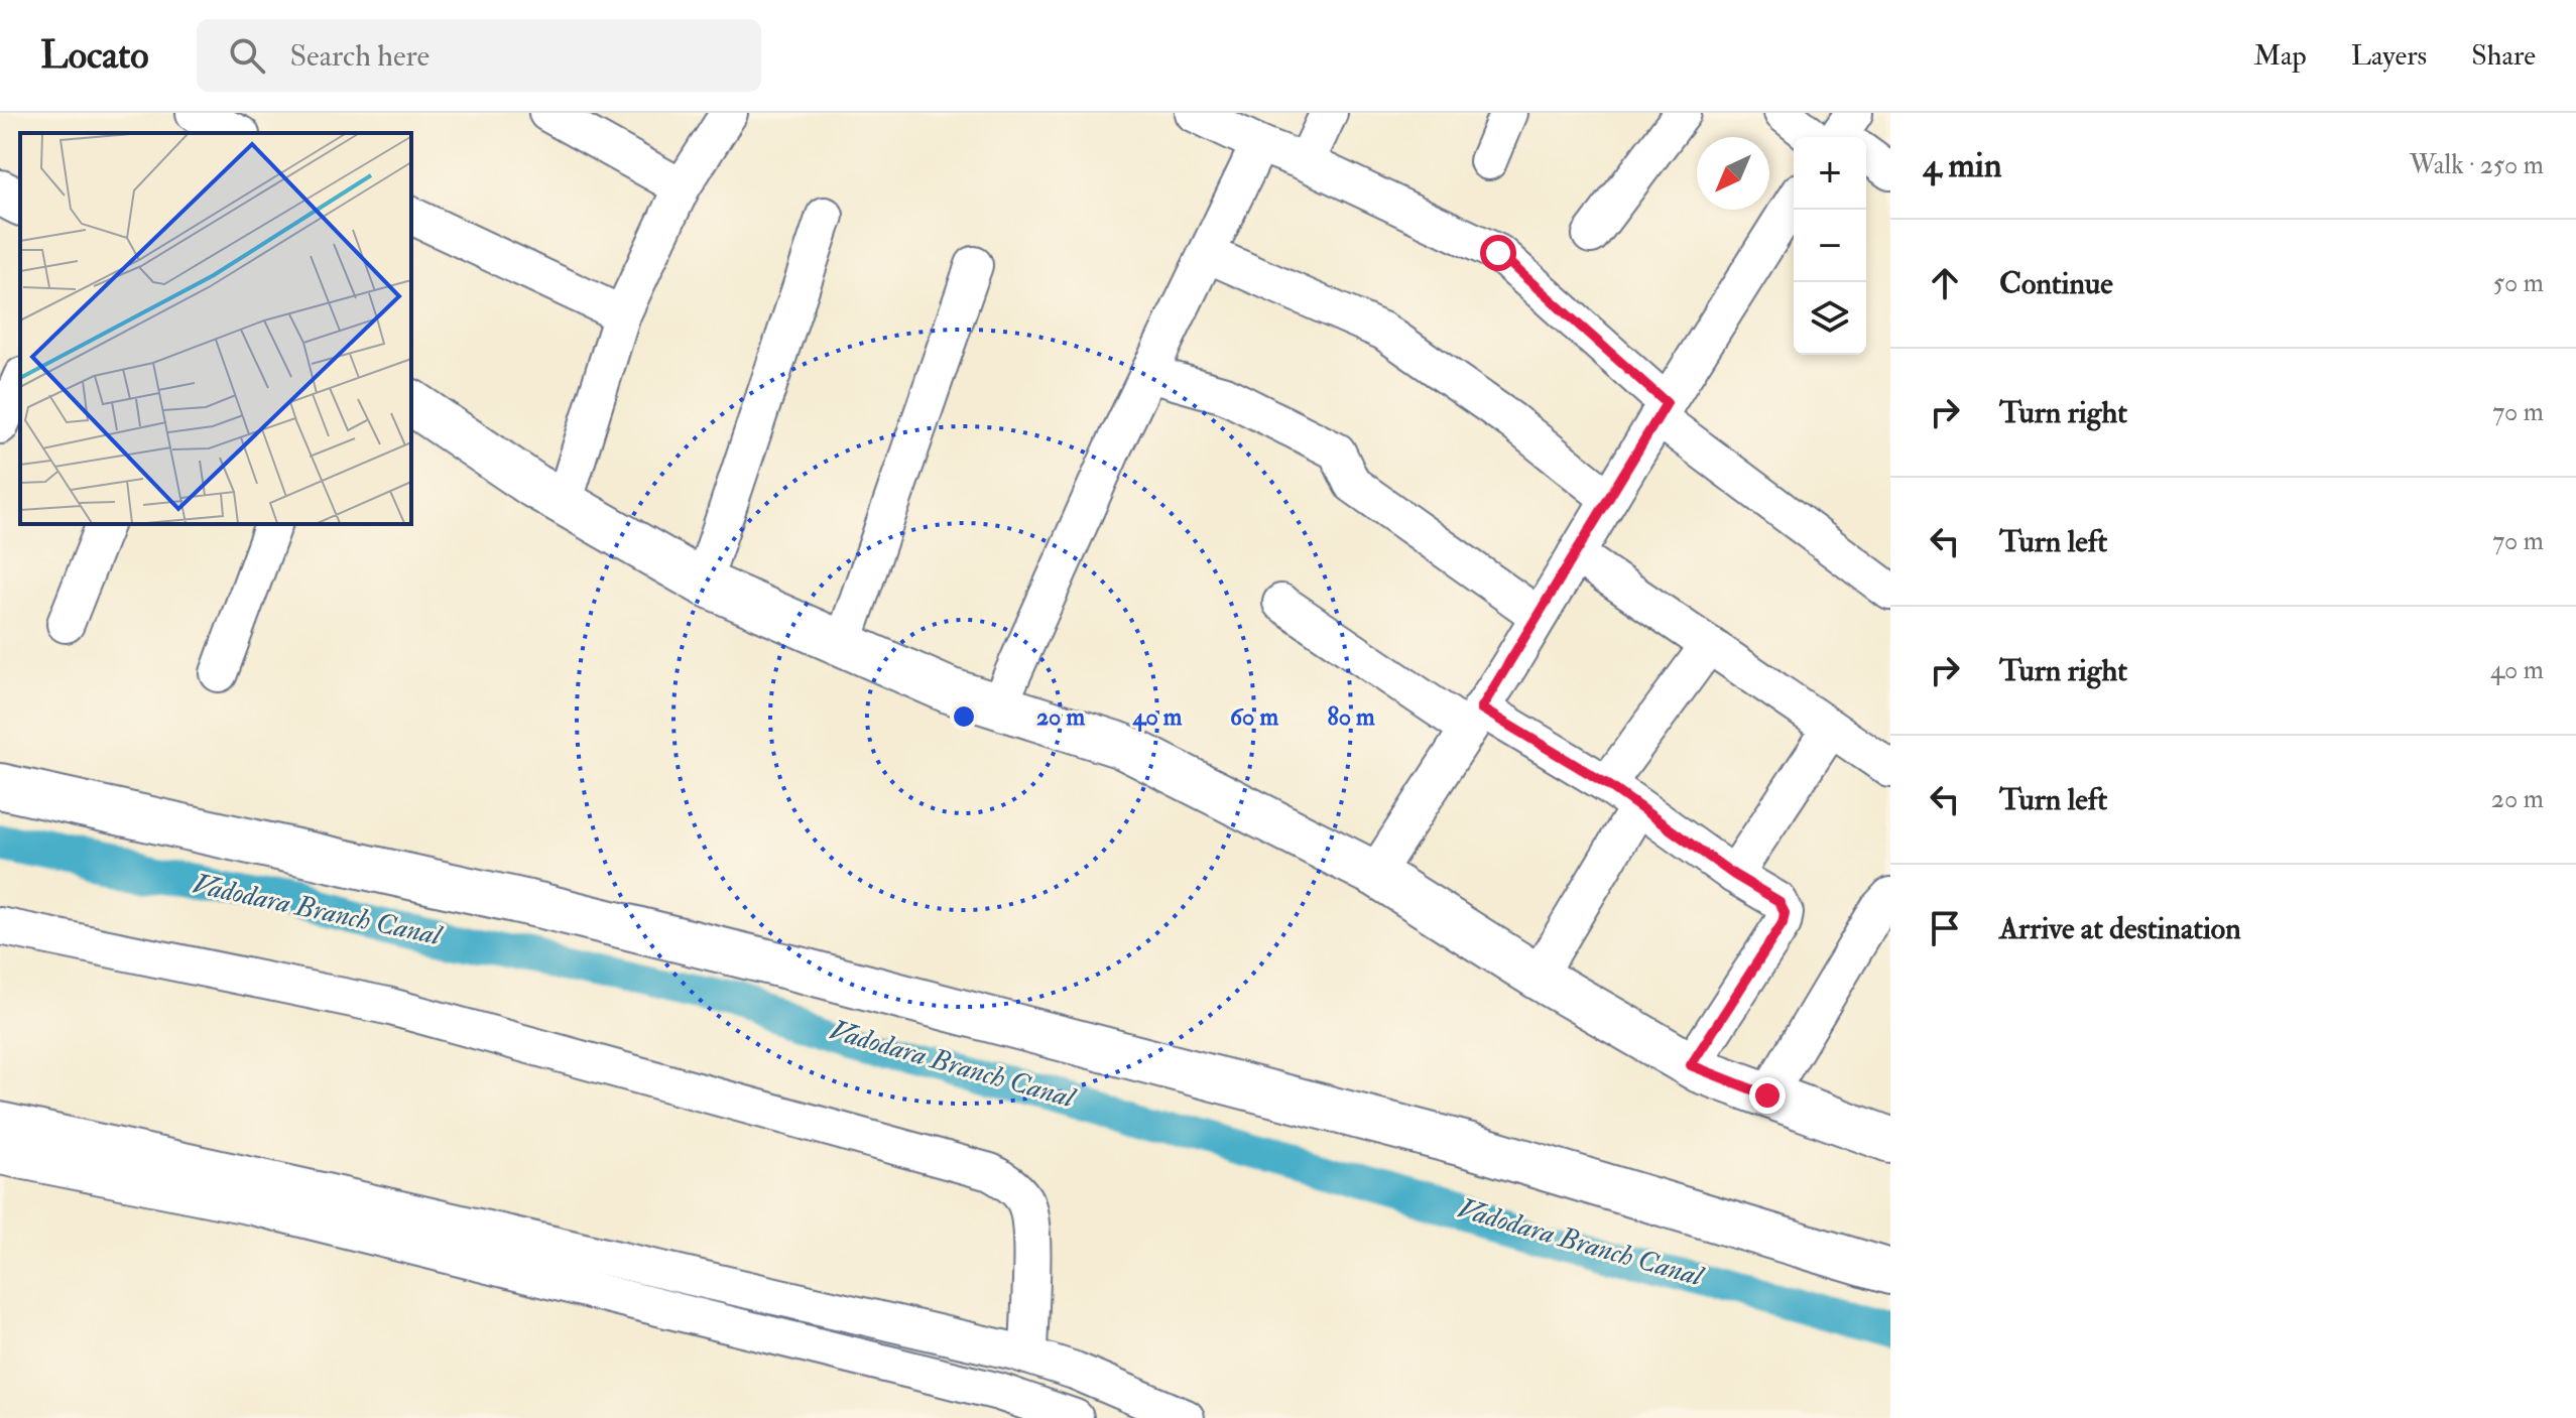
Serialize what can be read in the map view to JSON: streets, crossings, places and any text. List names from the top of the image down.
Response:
{
  "water": ["Vadodara Branch Canal"],
  "north": "bottom left",
  "page": {
    "header": "Locato",
    "search": "Search here",
    "nav": ["Map", "Layers", "Share"],
    "heading": ["4 min", "Walk · 250 m"],
    "map_buttons": ["+", "−"],
    "list": [
      ["Continue", "50 m"],
      ["Turn right", "70 m"],
      ["Turn left", "70 m"],
      ["Turn right", "40 m"],
      ["Turn left", "20 m"],
      "Arrive at destination"
    ]
  },
  "rings": [
    "20 m",
    "40 m",
    "60 m",
    "80 m"
  ]
}
